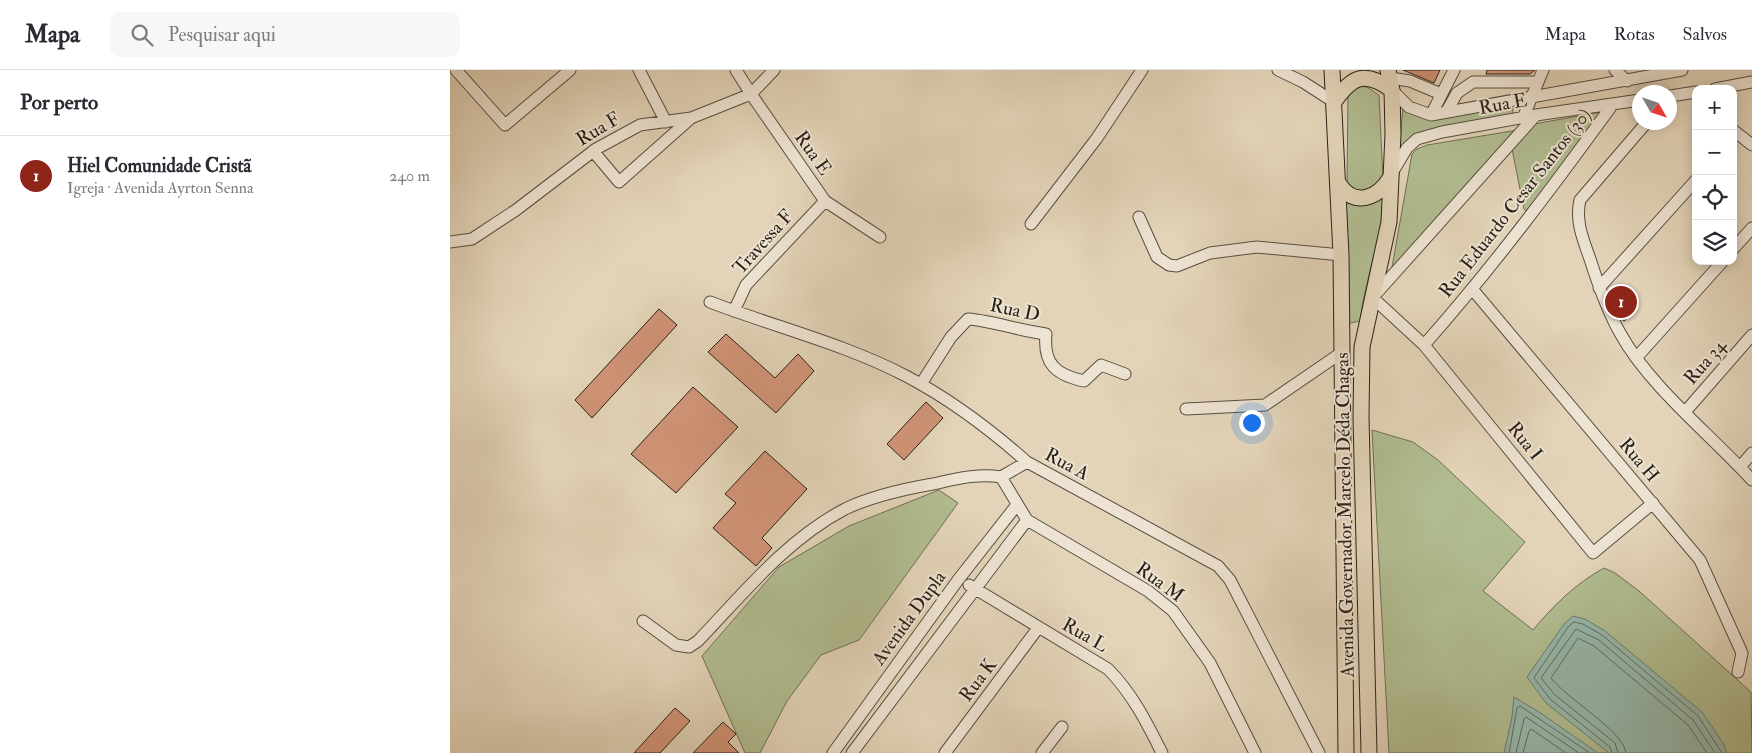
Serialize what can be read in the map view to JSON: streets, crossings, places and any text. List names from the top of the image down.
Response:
{
  "streets": {
    "main road": ["Avenida Governador Marcelo Déda Chagas"],
    "street": [
      "Rua E",
      "Rua F",
      "Rua Eduardo Cesar Santos (30)",
      "Travessa F",
      "Rua D",
      "Rua 34",
      "Rua I",
      "Rua H",
      "Rua A",
      "Rua M",
      "Avenida Dupla",
      "Rua L",
      "Rua K"
    ]
  },
  "crossings": [
    ["Rua E", "Rua F"],
    ["Rua E", "Rua Eduardo Cesar Santos (30)"],
    ["Rua E", "Travessa F"],
    ["Rua E", "Avenida Governador Marcelo Déda Chagas"],
    ["Rua Eduardo Cesar Santos (30)", "Rua I"],
    ["Rua Eduardo Cesar Santos (30)", "Rua H"],
    ["Travessa F", "Rua A"],
    ["Rua D", "Rua A"],
    ["Rua I", "Rua H"],
    ["Rua I", "Avenida Governador Marcelo Déda Chagas"],
    ["Rua M", "Avenida Dupla"],
    ["Avenida Dupla", "Rua L"],
    ["Rua L", "Rua K"]
  ],
  "north": "bottom right",
  "page": {
    "header": "Mapa",
    "search": "Pesquisar aqui",
    "nav": ["Mapa", "Rotas", "Salvos"],
    "heading": "Por perto",
    "map_buttons": ["+", "−"],
    "list": [
      {
        "mark": "1",
        "name": "Hiel Comunidade Cristã",
        "note": "Igreja · Avenida Ayrton Senna",
        "value": "240 m"
      }
    ],
    "pins": "1"
  }
}
